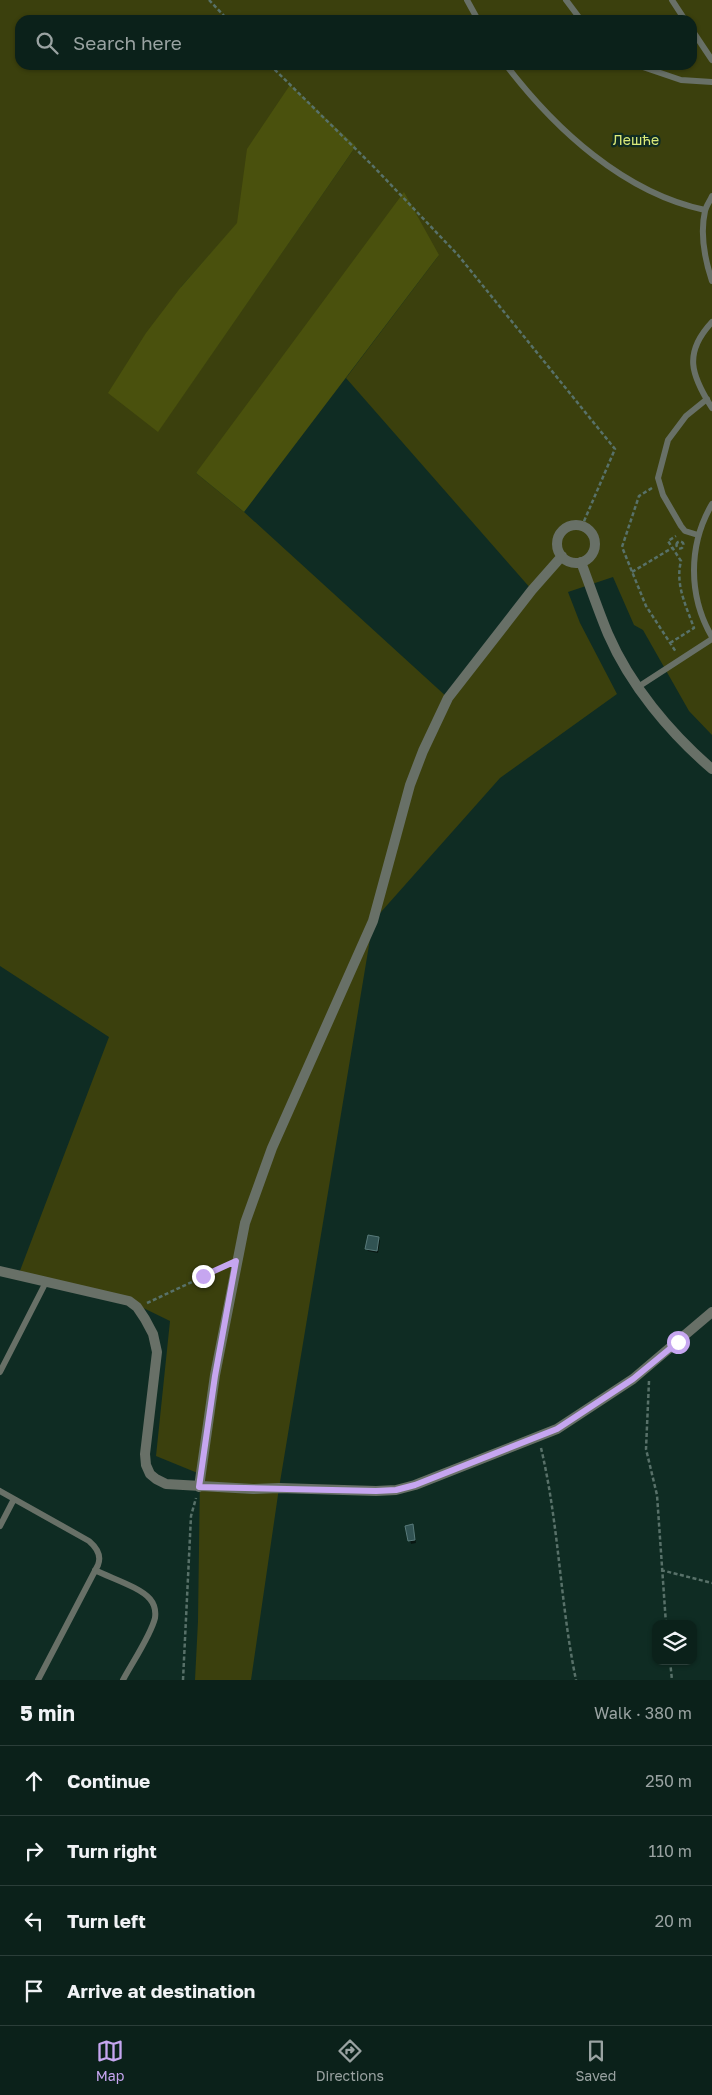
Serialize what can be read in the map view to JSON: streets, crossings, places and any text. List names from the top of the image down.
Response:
{
  "parks": ["Лешће"],
  "page": {
    "search": "Search here",
    "heading": ["5 min", "Walk · 380 m"],
    "list": [
      ["Continue", "250 m"],
      ["Turn right", "110 m"],
      ["Turn left", "20 m"],
      "Arrive at destination"
    ],
    "nav": ["Map", "Directions", "Saved"]
  }
}
